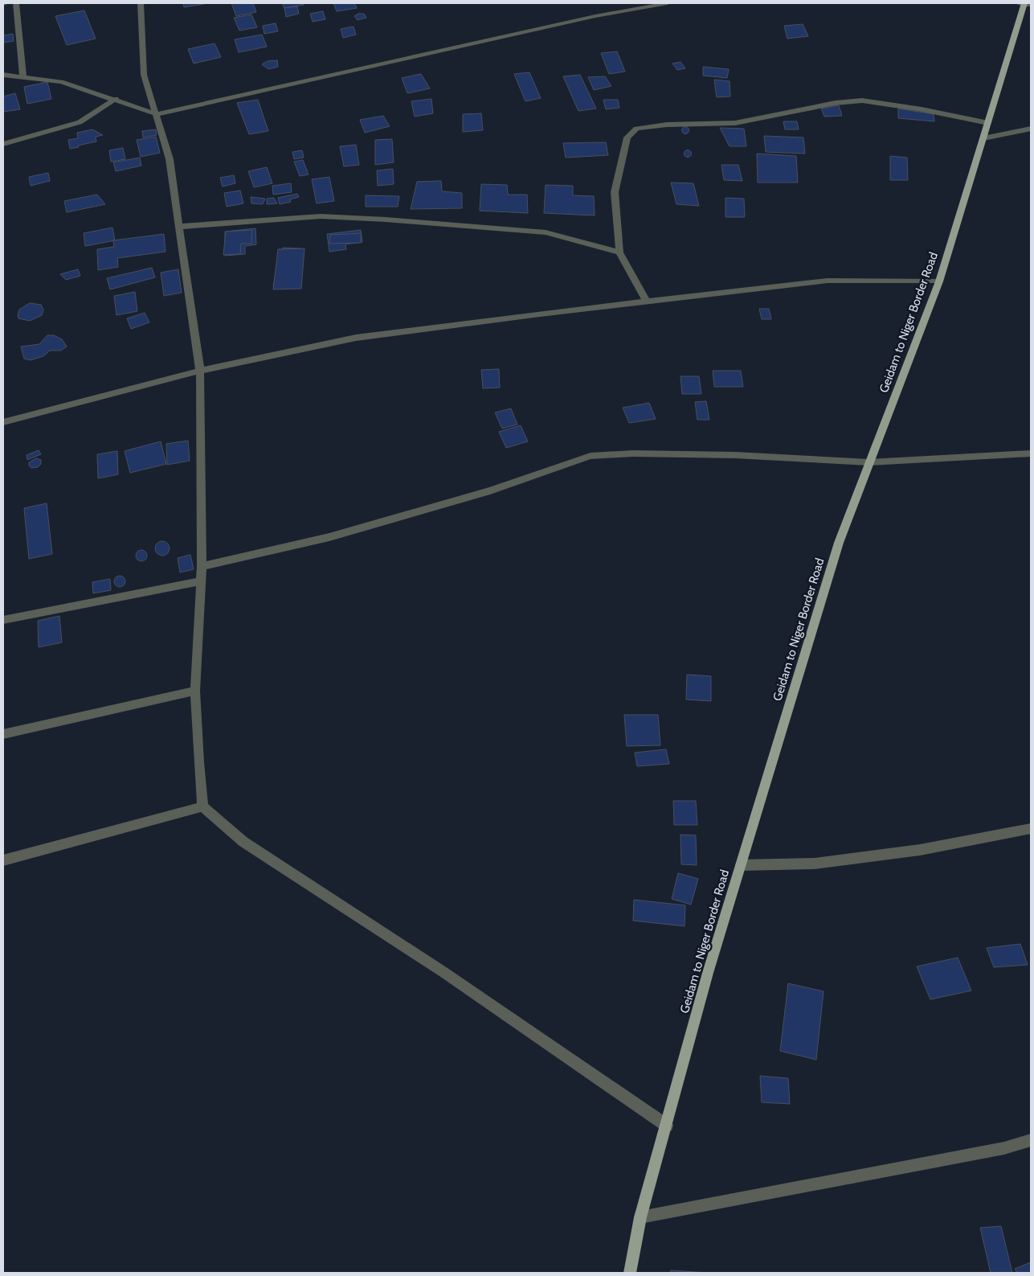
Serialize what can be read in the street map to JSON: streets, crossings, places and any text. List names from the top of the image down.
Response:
{
  "streets": {
    "main road": ["Geidam to Niger Border Road"]
  }
}
